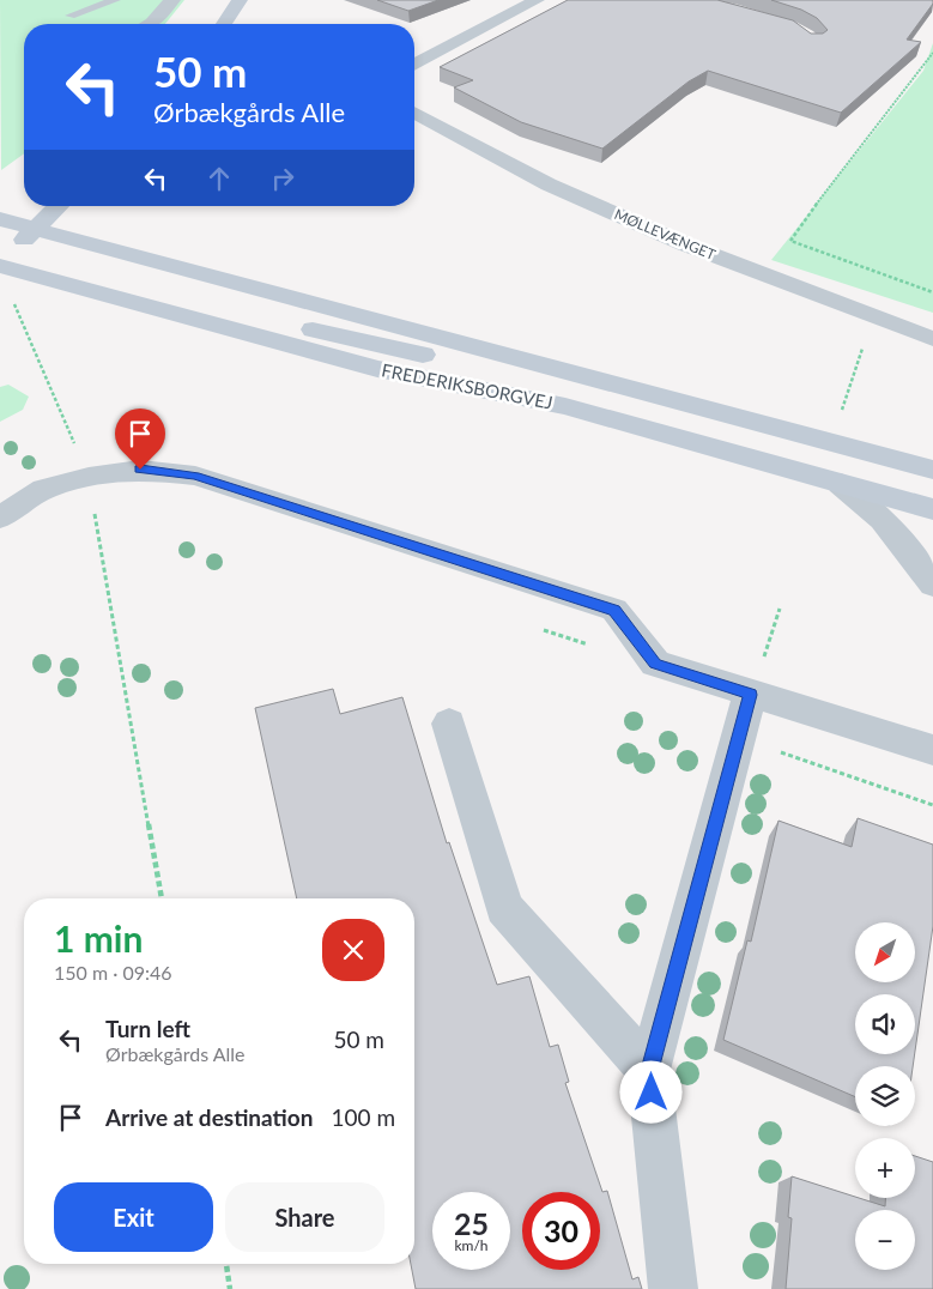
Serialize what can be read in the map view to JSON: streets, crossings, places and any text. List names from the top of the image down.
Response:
{
  "streets": {
    "main road": ["FREDERIKSBORGVEJ"],
    "street": ["MØLLEVÆNGET"]
  },
  "north": "bottom left",
  "page": {
    "turn": ["50 m", "Ørbækgårds Alle"],
    "heading": ["1 min", "150 m · 09:46"],
    "map_buttons": ["+", "−"],
    "list": [
      {
        "name": "Turn left",
        "note": "Ørbækgårds Alle",
        "value": "50 m"
      },
      {
        "name": "Arrive at destination",
        "value": "100 m"
      }
    ],
    "buttons": ["Exit", "Share"],
    "speed": "25 km/h",
    "limit": "30"
  }
}
